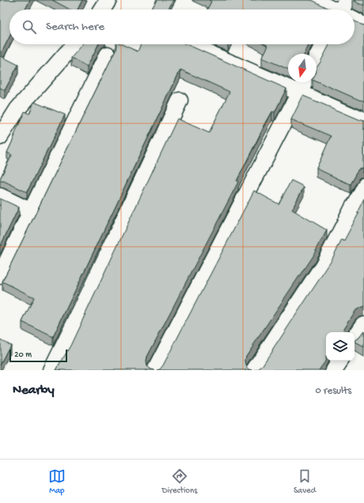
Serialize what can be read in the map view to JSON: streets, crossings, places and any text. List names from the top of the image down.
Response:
{
  "scale_bar": "20 m",
  "north": "bottom",
  "page": {
    "search": "Search here",
    "scale": "20 m",
    "heading": ["Nearby", "0 results"],
    "nav": ["Map", "Directions", "Saved"]
  }
}
